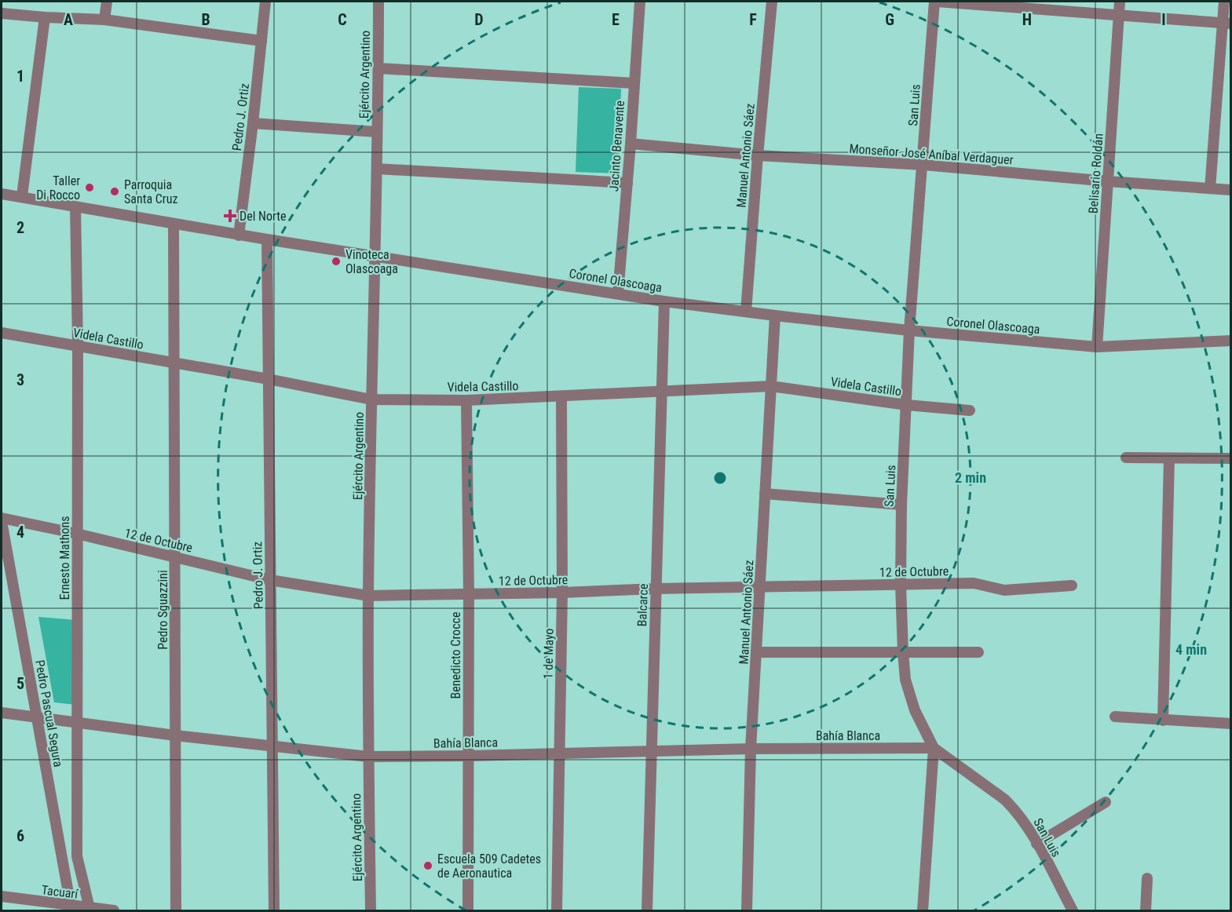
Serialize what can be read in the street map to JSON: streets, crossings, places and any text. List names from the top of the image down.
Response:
{
  "streets": {
    "street": [
      "Ejército Argentino",
      "San Luis",
      "Pedro J. Ortiz",
      "Jacinto Benavente",
      "Monseñor José Aníbal Verdaguer",
      "Manuel Antonio Sáez",
      "Belisario Roldán",
      "Coronel Olascoaga",
      "Videla Castillo",
      "12 de Octubre",
      "Ernesto Mathons",
      "Balcarce",
      "Pedro Sguazzini",
      "1 de Mayo",
      "Benedicto Crocce",
      "Pedro Pascual Segura",
      "Bahía Blanca",
      "Tacuarí"
    ]
  },
  "crossings": [
    ["Ejército Argentino", "Coronel Olascoaga"],
    ["Ejército Argentino", "Videla Castillo"],
    ["Ejército Argentino", "12 de Octubre"],
    ["Ejército Argentino", "Bahía Blanca"],
    ["San Luis", "Monseñor José Aníbal Verdaguer"],
    ["San Luis", "Coronel Olascoaga"],
    ["San Luis", "Videla Castillo"],
    ["San Luis", "12 de Octubre"],
    ["San Luis", "Bahía Blanca"],
    ["Pedro J. Ortiz", "Coronel Olascoaga"],
    ["Pedro J. Ortiz", "Videla Castillo"],
    ["Pedro J. Ortiz", "12 de Octubre"],
    ["Pedro J. Ortiz", "Bahía Blanca"],
    ["Jacinto Benavente", "Monseñor José Aníbal Verdaguer"],
    ["Jacinto Benavente", "Coronel Olascoaga"],
    ["Monseñor José Aníbal Verdaguer", "Manuel Antonio Sáez"],
    ["Monseñor José Aníbal Verdaguer", "Belisario Roldán"],
    ["Manuel Antonio Sáez", "Coronel Olascoaga"],
    ["Manuel Antonio Sáez", "Videla Castillo"],
    ["Manuel Antonio Sáez", "12 de Octubre"],
    ["Manuel Antonio Sáez", "Bahía Blanca"],
    ["Belisario Roldán", "Coronel Olascoaga"],
    ["Coronel Olascoaga", "Ernesto Mathons"],
    ["Coronel Olascoaga", "Balcarce"],
    ["Coronel Olascoaga", "Pedro Sguazzini"],
    ["Videla Castillo", "Ernesto Mathons"],
    ["Videla Castillo", "Balcarce"],
    ["Videla Castillo", "Pedro Sguazzini"],
    ["Videla Castillo", "1 de Mayo"],
    ["Videla Castillo", "Benedicto Crocce"],
    ["12 de Octubre", "Ernesto Mathons"],
    ["12 de Octubre", "Balcarce"],
    ["12 de Octubre", "Pedro Sguazzini"],
    ["12 de Octubre", "1 de Mayo"],
    ["12 de Octubre", "Benedicto Crocce"],
    ["12 de Octubre", "Pedro Pascual Segura"],
    ["Ernesto Mathons", "Bahía Blanca"],
    ["Ernesto Mathons", "Tacuarí"],
    ["Balcarce", "Bahía Blanca"],
    ["Pedro Sguazzini", "Bahía Blanca"],
    ["1 de Mayo", "Bahía Blanca"],
    ["Benedicto Crocce", "Bahía Blanca"],
    ["Pedro Pascual Segura", "Bahía Blanca"],
    ["Pedro Pascual Segura", "Tacuarí"]
  ],
  "places": {
    "other": [
      "Taller Di Rocco",
      "Parroquia Santa Cruz",
      "Vinoteca Olascoaga",
      "Escuela 509 Cadetes de Aeronautica"
    ],
    "health": ["Del Norte"]
  },
  "grid": {
    "columns": [
      "A",
      "B",
      "C",
      "D",
      "E",
      "F",
      "G",
      "H",
      "I"
    ],
    "rows": [
      "1",
      "2",
      "3",
      "4",
      "5",
      "6"
    ]
  },
  "rings": ["2 min", "4 min"]
}
